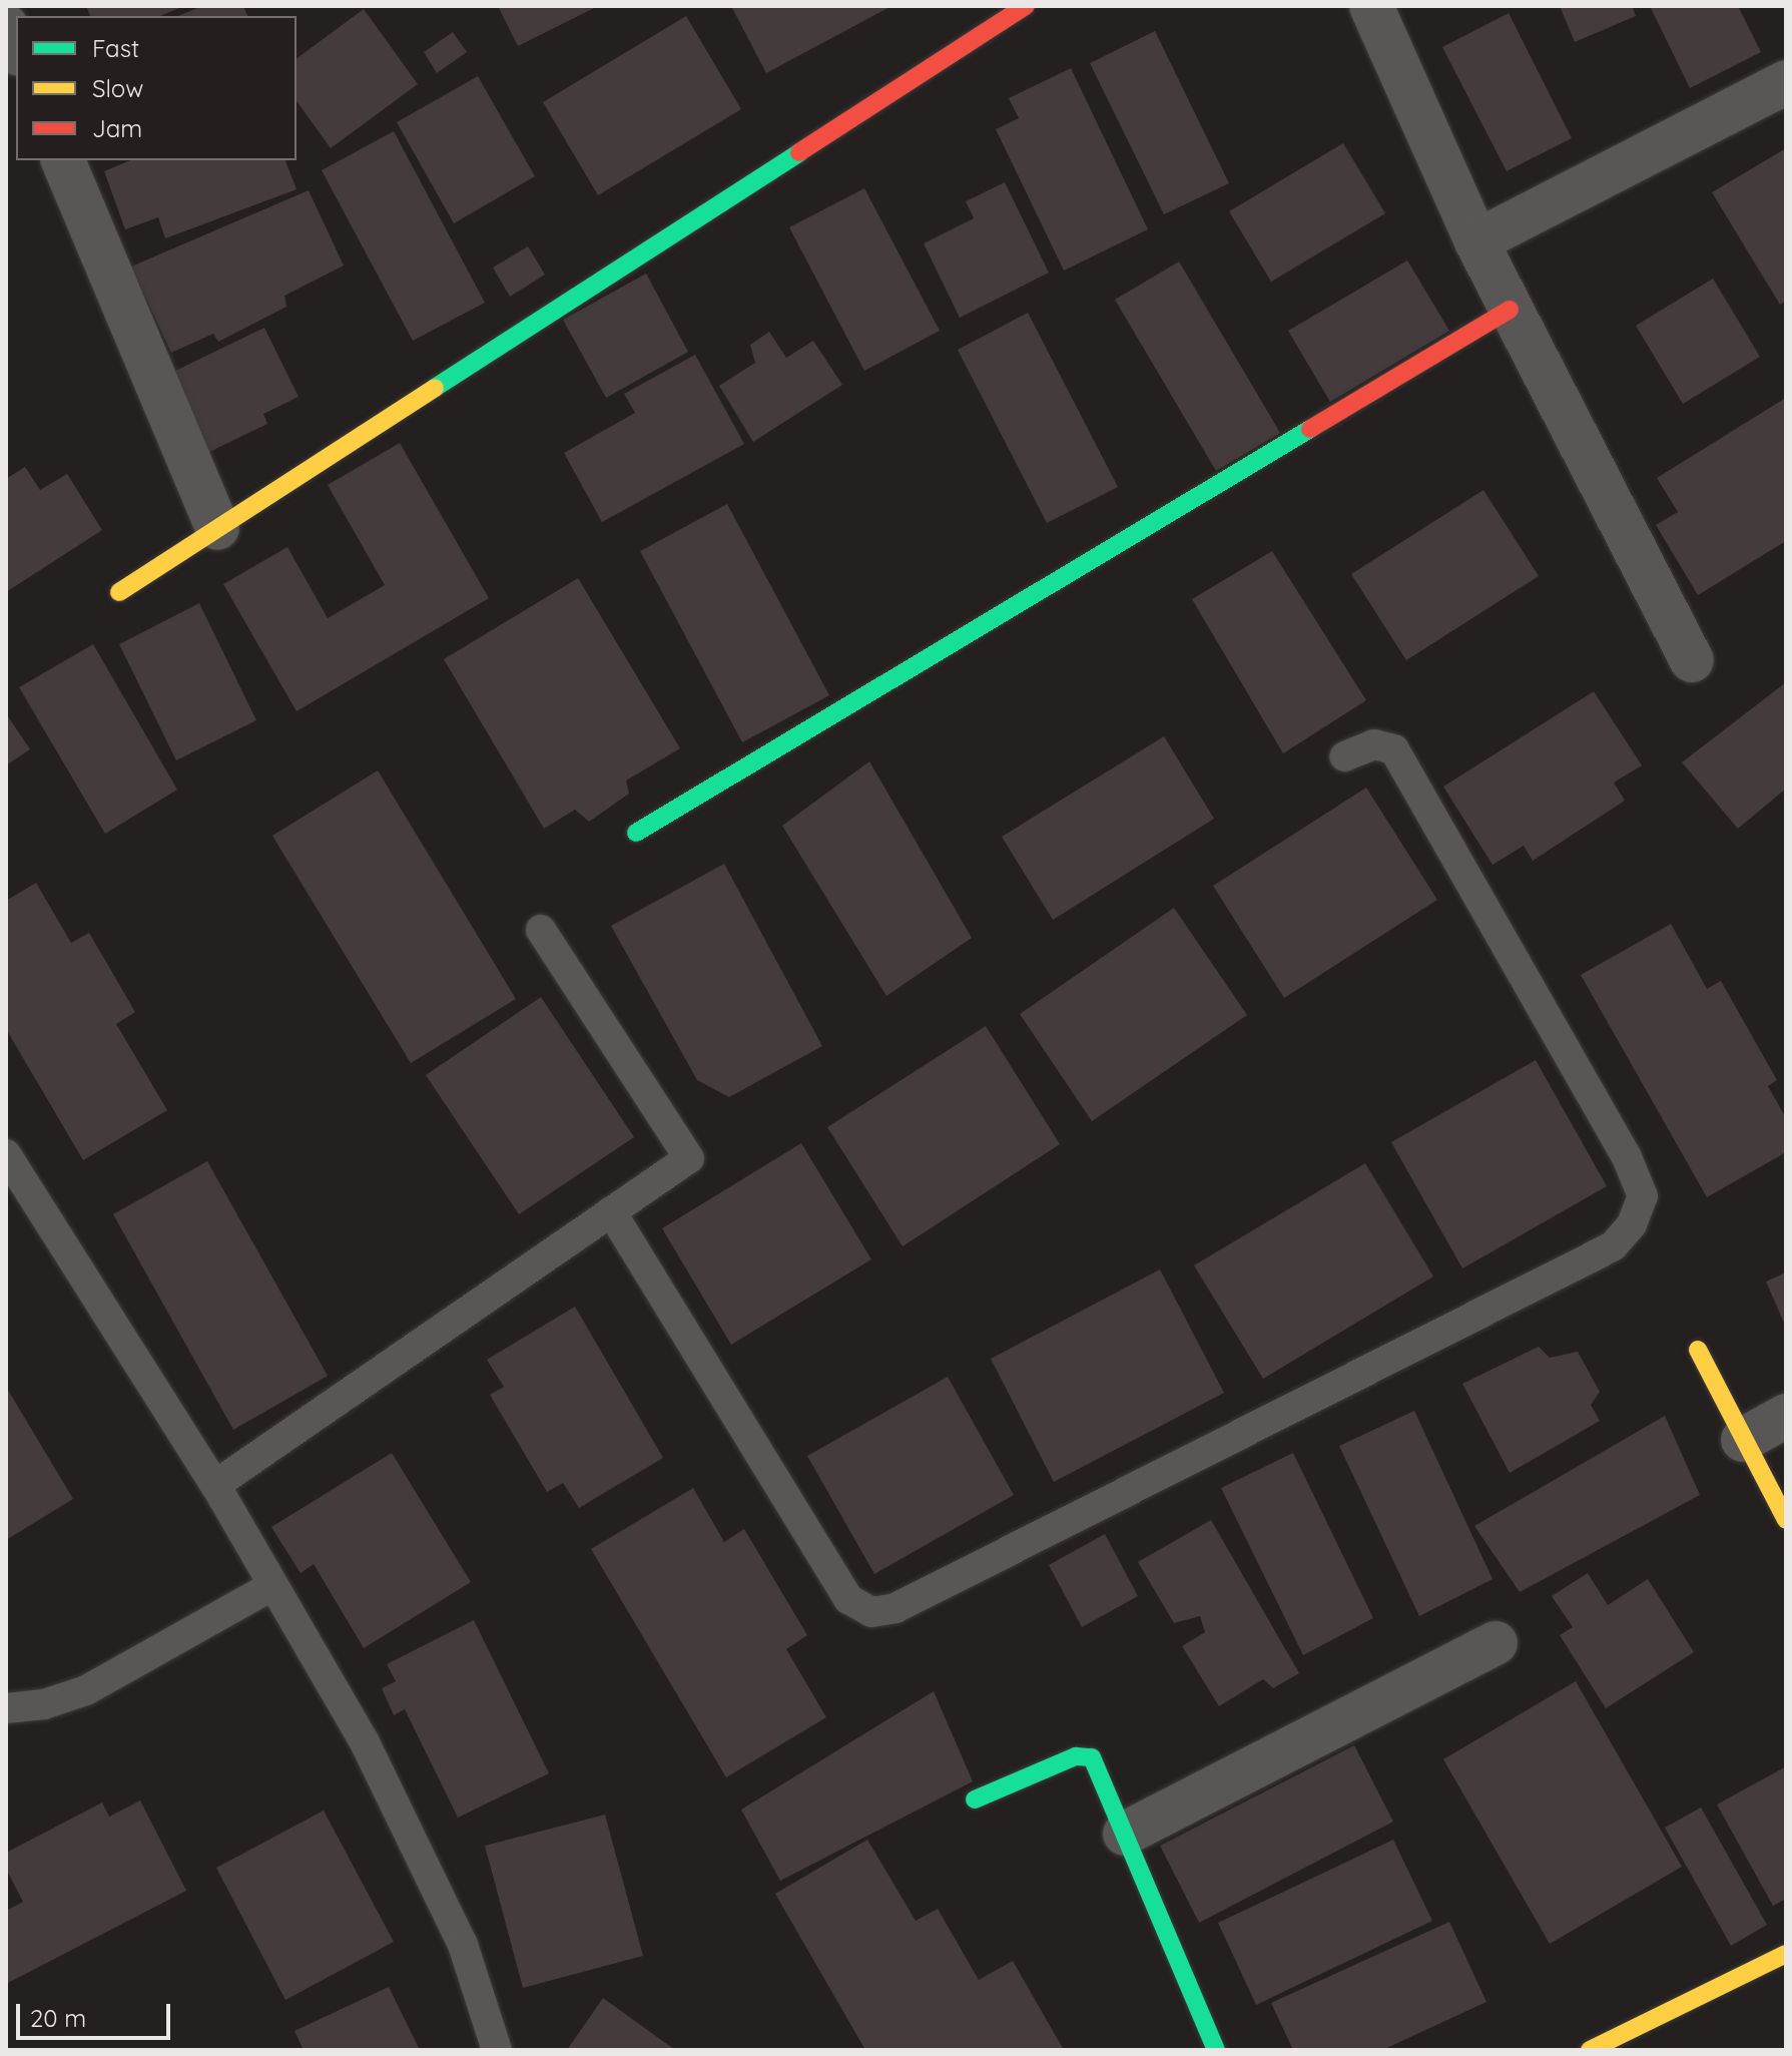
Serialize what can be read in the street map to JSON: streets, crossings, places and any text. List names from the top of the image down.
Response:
{
  "legend": ["Fast", "Slow", "Jam"],
  "scale_bar": "20 m"
}
